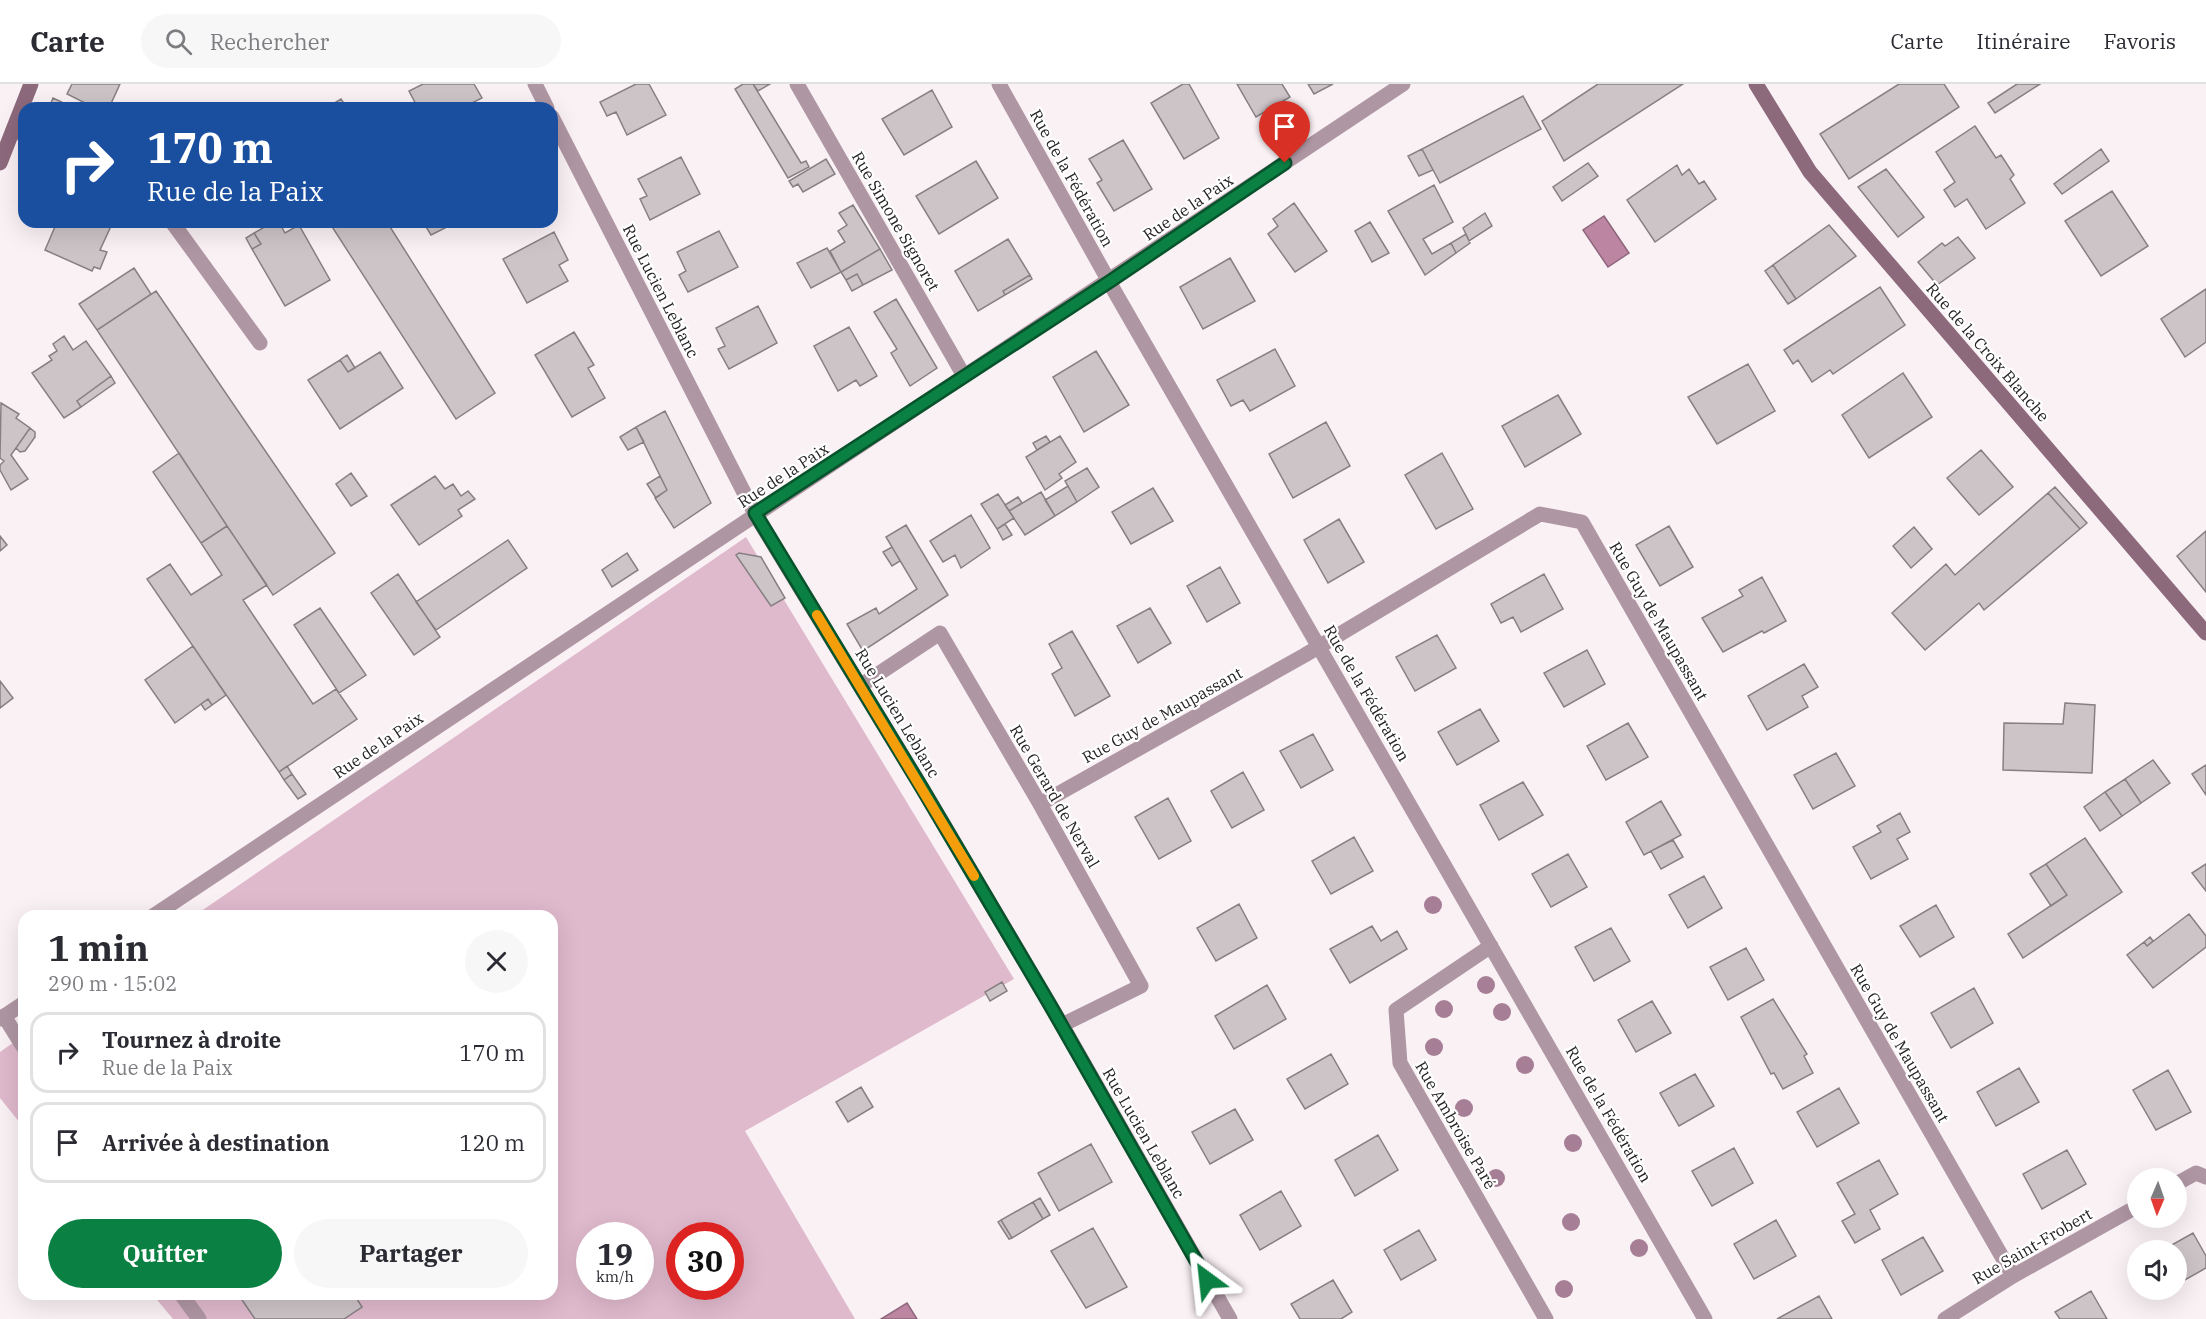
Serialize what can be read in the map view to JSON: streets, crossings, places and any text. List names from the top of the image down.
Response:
{
  "streets": {
    "street": [
      "Rue de la Fédération",
      "Rue de la Paix",
      "Rue Simone Signoret",
      "Rue Lucien Leblanc",
      "Rue de la Croix Blanche",
      "Rue Guy de Maupassant",
      "Rue Gerard de Nerval",
      "Rue Ambroise Paré",
      "Rue Saint-Frobert"
    ]
  },
  "crossings": [
    ["Rue de la Fédération", "Rue de la Paix"],
    ["Rue de la Fédération", "Rue Guy de Maupassant"],
    ["Rue de la Fédération", "Rue Ambroise Paré"],
    ["Rue de la Paix", "Rue Simone Signoret"],
    ["Rue de la Paix", "Rue Lucien Leblanc"],
    ["Rue Lucien Leblanc", "Rue Gerard de Nerval"],
    ["Rue Guy de Maupassant", "Rue Gerard de Nerval"],
    ["Rue Guy de Maupassant", "Rue Saint-Frobert"]
  ],
  "north": "bottom",
  "page": {
    "header": "Carte",
    "search": "Rechercher",
    "nav": ["Carte", "Itinéraire", "Favoris"],
    "turn": ["170 m", "Rue de la Paix"],
    "heading": ["1 min", "290 m · 15:02"],
    "list": [
      {
        "name": "Tournez à droite",
        "note": "Rue de la Paix",
        "value": "170 m"
      },
      {
        "name": "Arrivée à destination",
        "value": "120 m"
      }
    ],
    "buttons": ["Quitter", "Partager"],
    "speed": "19 km/h",
    "limit": "30"
  }
}
